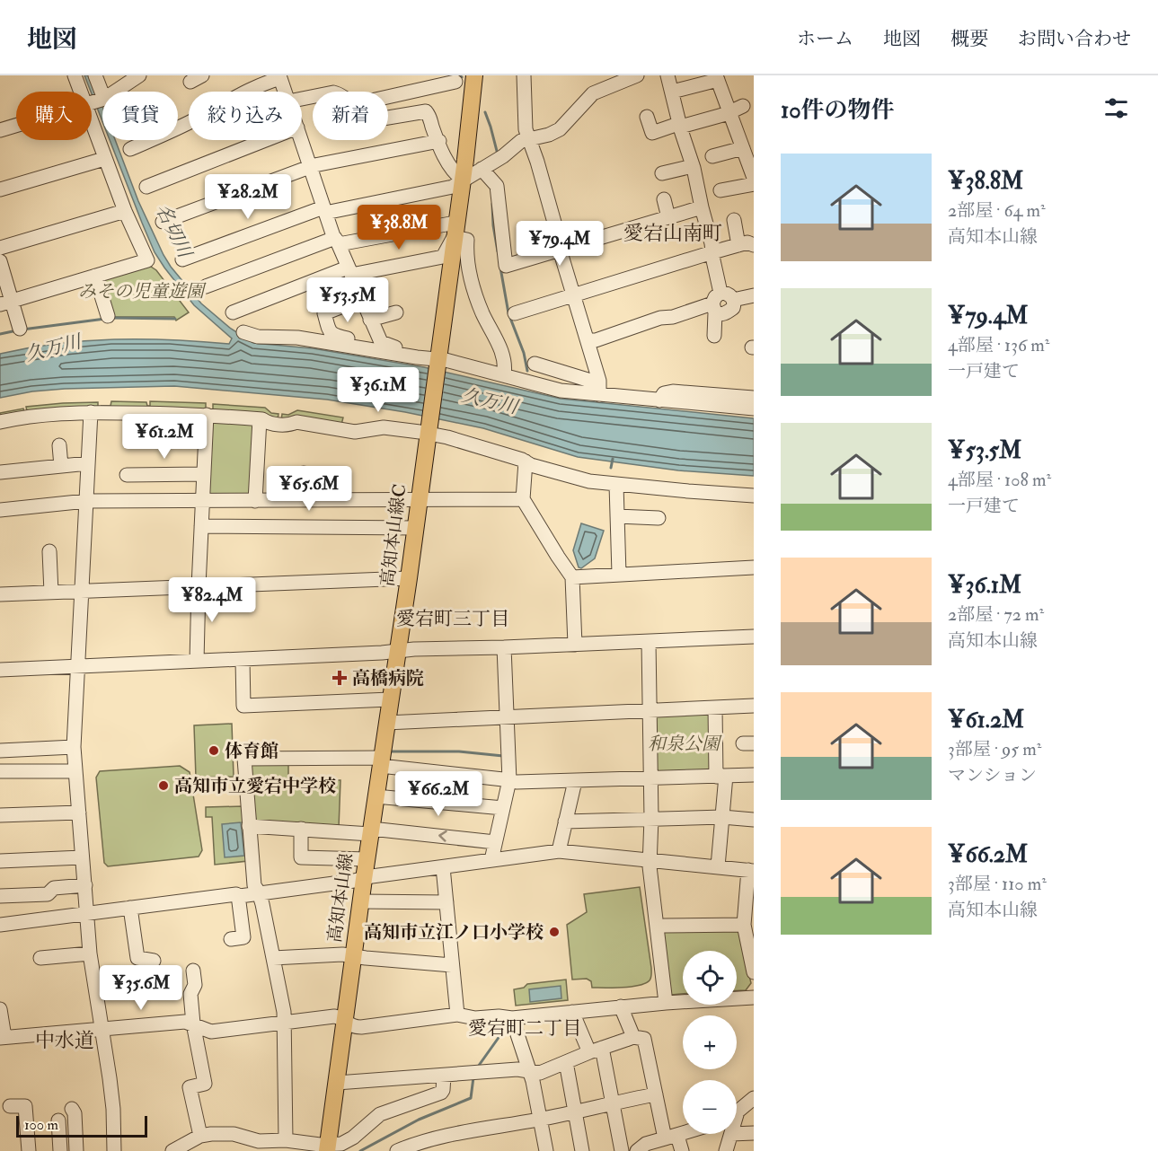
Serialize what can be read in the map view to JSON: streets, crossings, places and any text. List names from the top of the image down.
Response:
{
  "streets": {
    "main road": ["高知本山線C", "高知本山線"]
  },
  "crossings": [
    ["高知本山線C", "高知本山線"]
  ],
  "districts": [
    "愛宕山南町",
    "愛宕町三丁目",
    "愛宕町二丁目",
    "中水道"
  ],
  "water": ["名切川", "久万川"],
  "parks": ["みその児童遊園", "和泉公園"],
  "places": {
    "health": ["高橋病院"],
    "other": ["体育館", "高知市立愛宕中学校", "高知市立江ノ口小学校"]
  },
  "scale_bar": "100 m",
  "page": {
    "header": "地図",
    "nav": [
      "ホーム",
      "地図",
      "概要",
      "お問い合わせ"
    ],
    "heading": "10件の物件",
    "chip": [
      "購入",
      "賃貸",
      "絞り込み",
      "新着"
    ],
    "list": [
      {
        "name": "¥38.8M",
        "note": "2部屋 · 64 m² · 高知本山線"
      },
      {
        "name": "¥79.4M",
        "note": "4部屋 · 136 m² · 一戸建て"
      },
      {
        "name": "¥53.5M",
        "note": "4部屋 · 108 m² · 一戸建て"
      },
      {
        "name": "¥36.1M",
        "note": "2部屋 · 72 m² · 高知本山線"
      },
      {
        "name": "¥61.2M",
        "note": "3部屋 · 95 m² · マンション"
      },
      {
        "name": "¥66.2M",
        "note": "3部屋 · 110 m² · 高知本山線"
      }
    ],
    "price": [
      "¥28.2M",
      "¥38.8M",
      "¥79.4M",
      "¥53.5M",
      "¥36.1M",
      "¥61.2M",
      "¥65.6M",
      "¥82.4M",
      "¥66.2M",
      "¥35.6M"
    ],
    "map_buttons": ["+", "−"],
    "scale": "100 m"
  }
}
